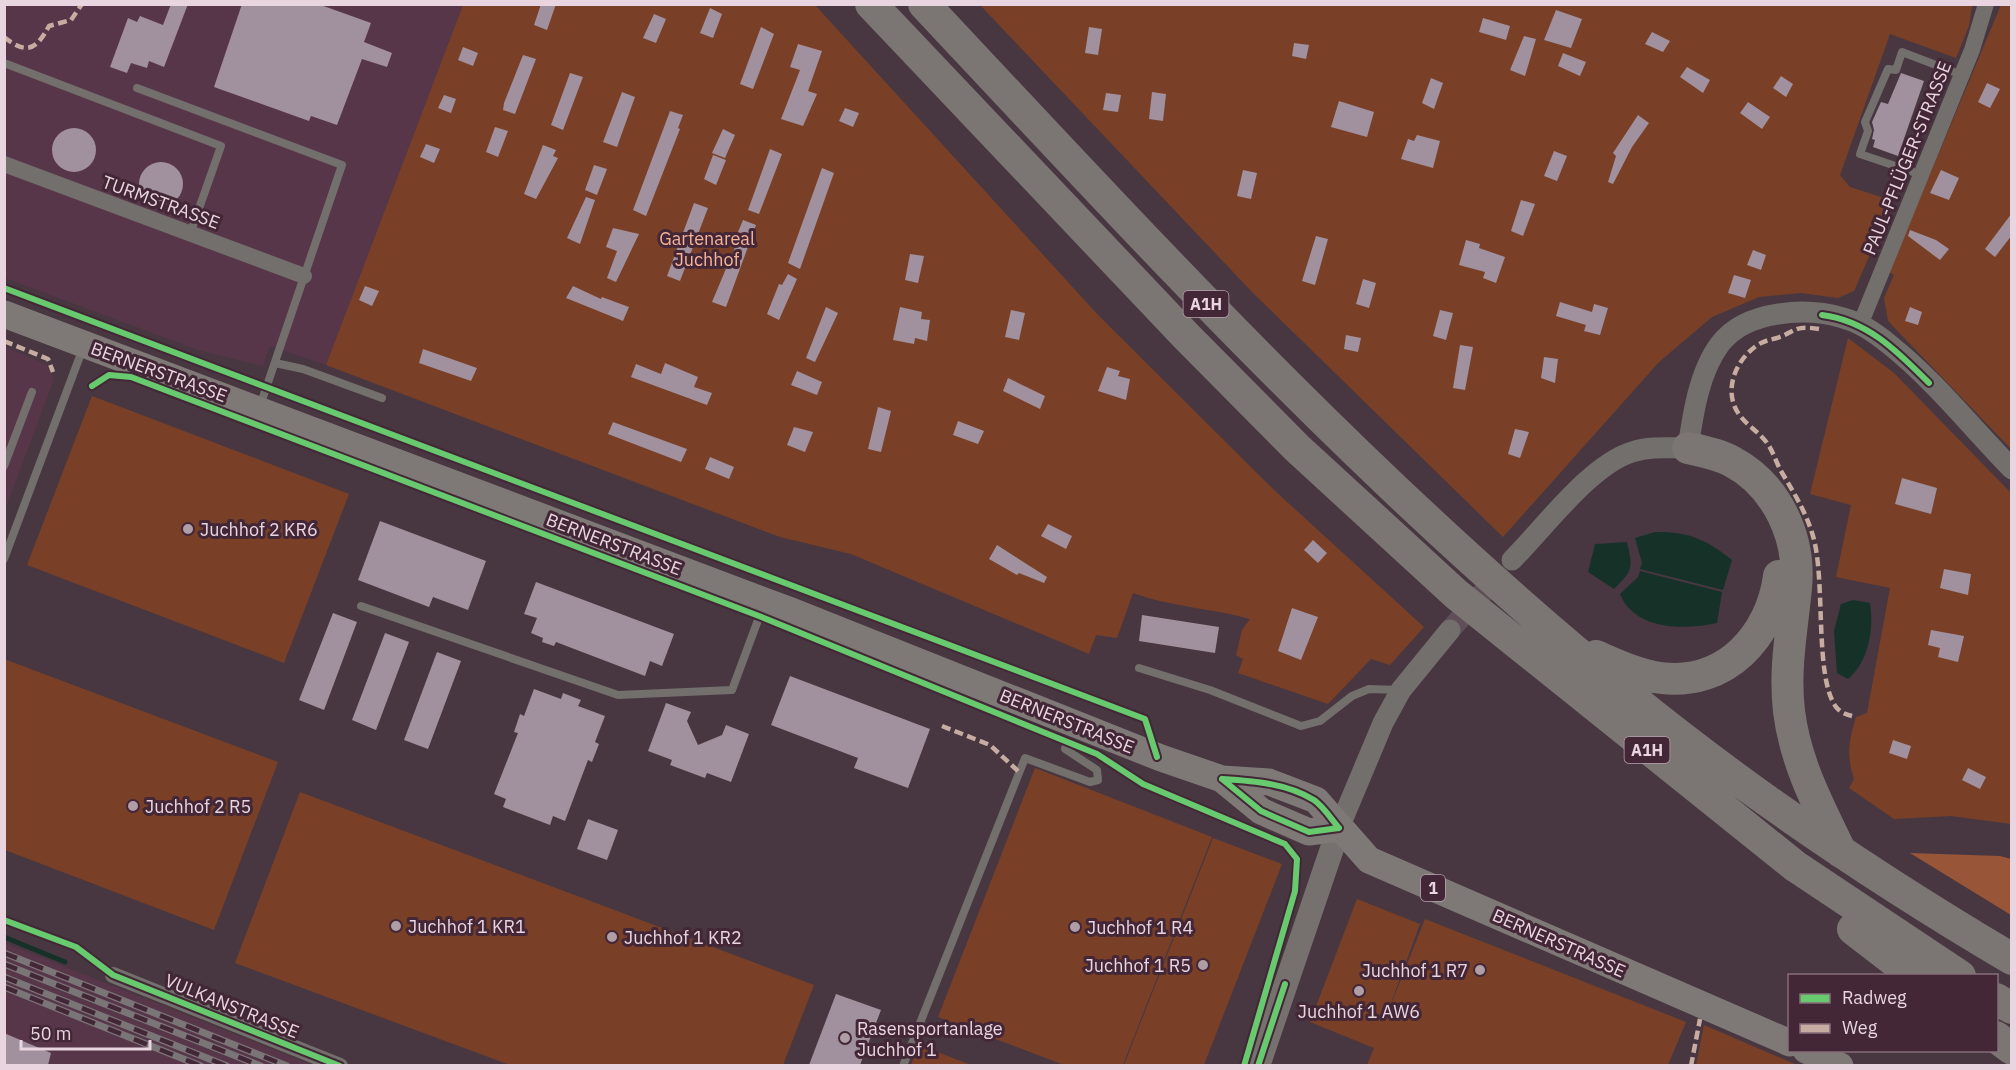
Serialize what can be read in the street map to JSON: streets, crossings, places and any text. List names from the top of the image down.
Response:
{
  "streets": {
    "highway": ["A1H"],
    "main road": ["BERNERSTRASSE", "1"],
    "street": ["PAUL-PFLÜGER-STRASSE", "TURMSTRASSE", "VULKANSTRASSE"]
  },
  "parks": ["Gartenareal Juchhof"],
  "places": [
    "Juchhof 2 KR6",
    "Juchhof 2 R5",
    "Juchhof 1 KR1",
    "Juchhof 1 R4",
    "Juchhof 1 KR2",
    "Juchhof 1 R5",
    "Juchhof 1 R7",
    "Juchhof 1 AW6",
    "Rasensportanlage Juchhof 1"
  ],
  "legend": ["Radweg", "Weg"],
  "scale_bar": "50 m"
}
